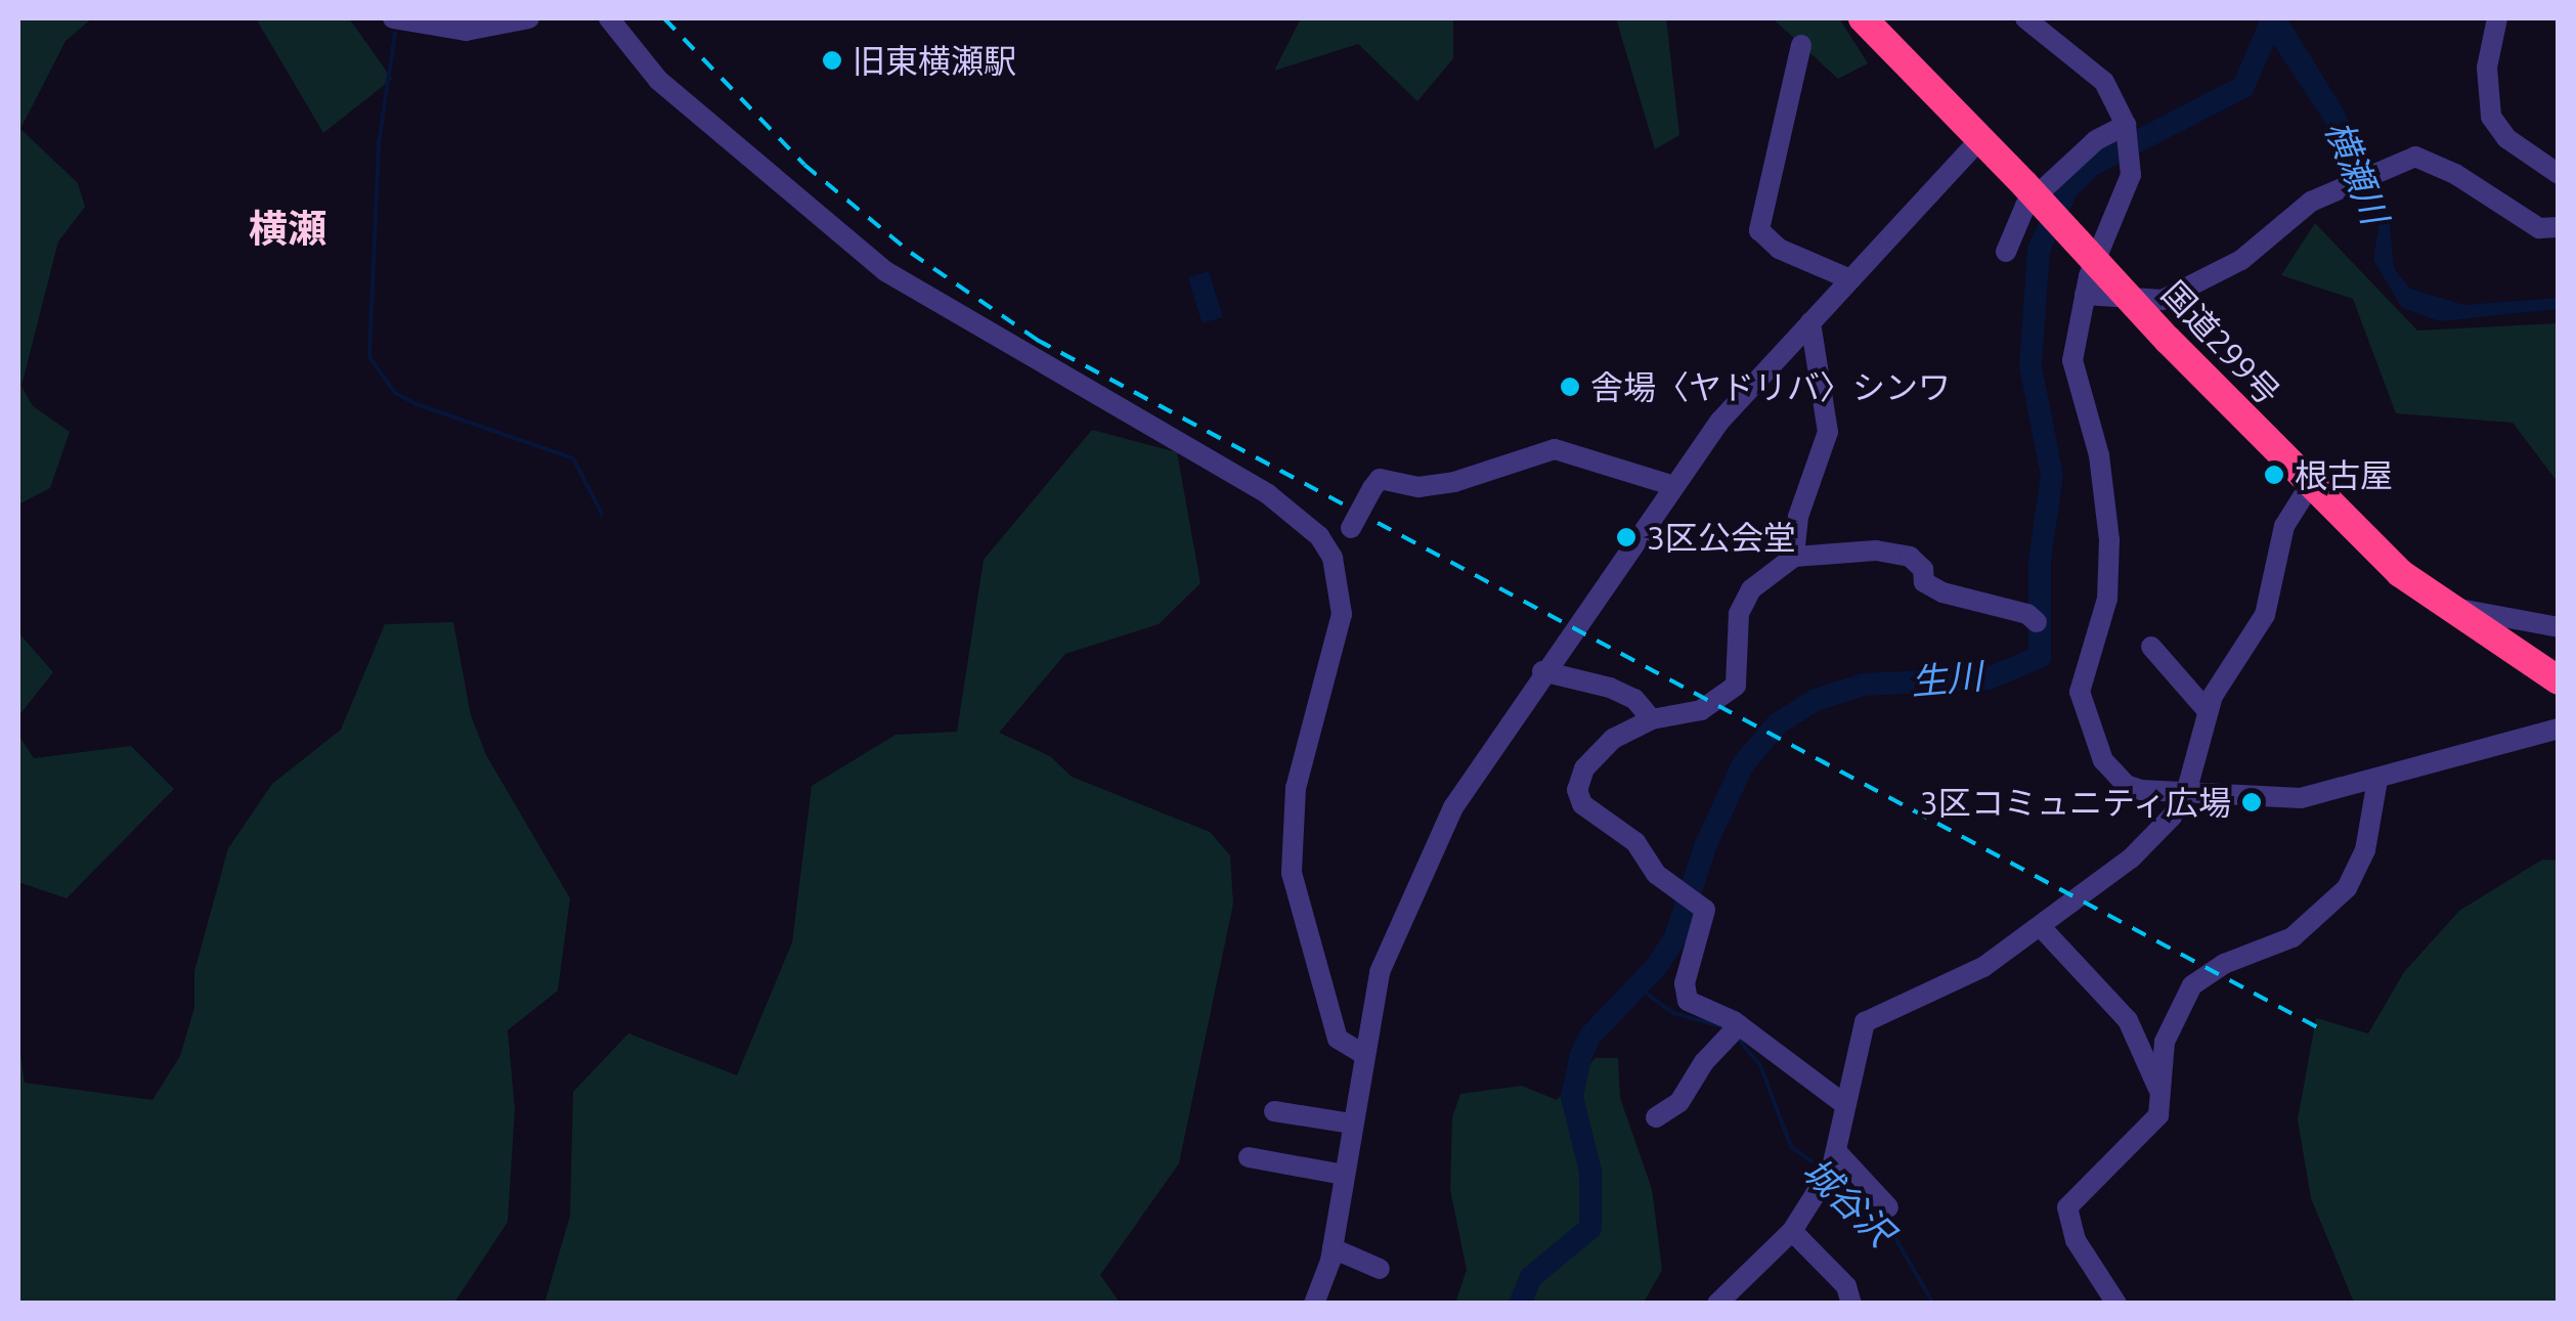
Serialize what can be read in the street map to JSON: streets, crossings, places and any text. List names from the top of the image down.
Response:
{
  "streets": {
    "highway": ["国道299号"]
  },
  "districts": ["横瀬"],
  "water": ["横瀬川", "生川", "城谷沢"],
  "places": [
    "旧東横瀬駅",
    "舎場〈ヤドリバ〉シンワ",
    "根古屋",
    "3区公会堂",
    "3区コミュニティ広場"
  ]
}
